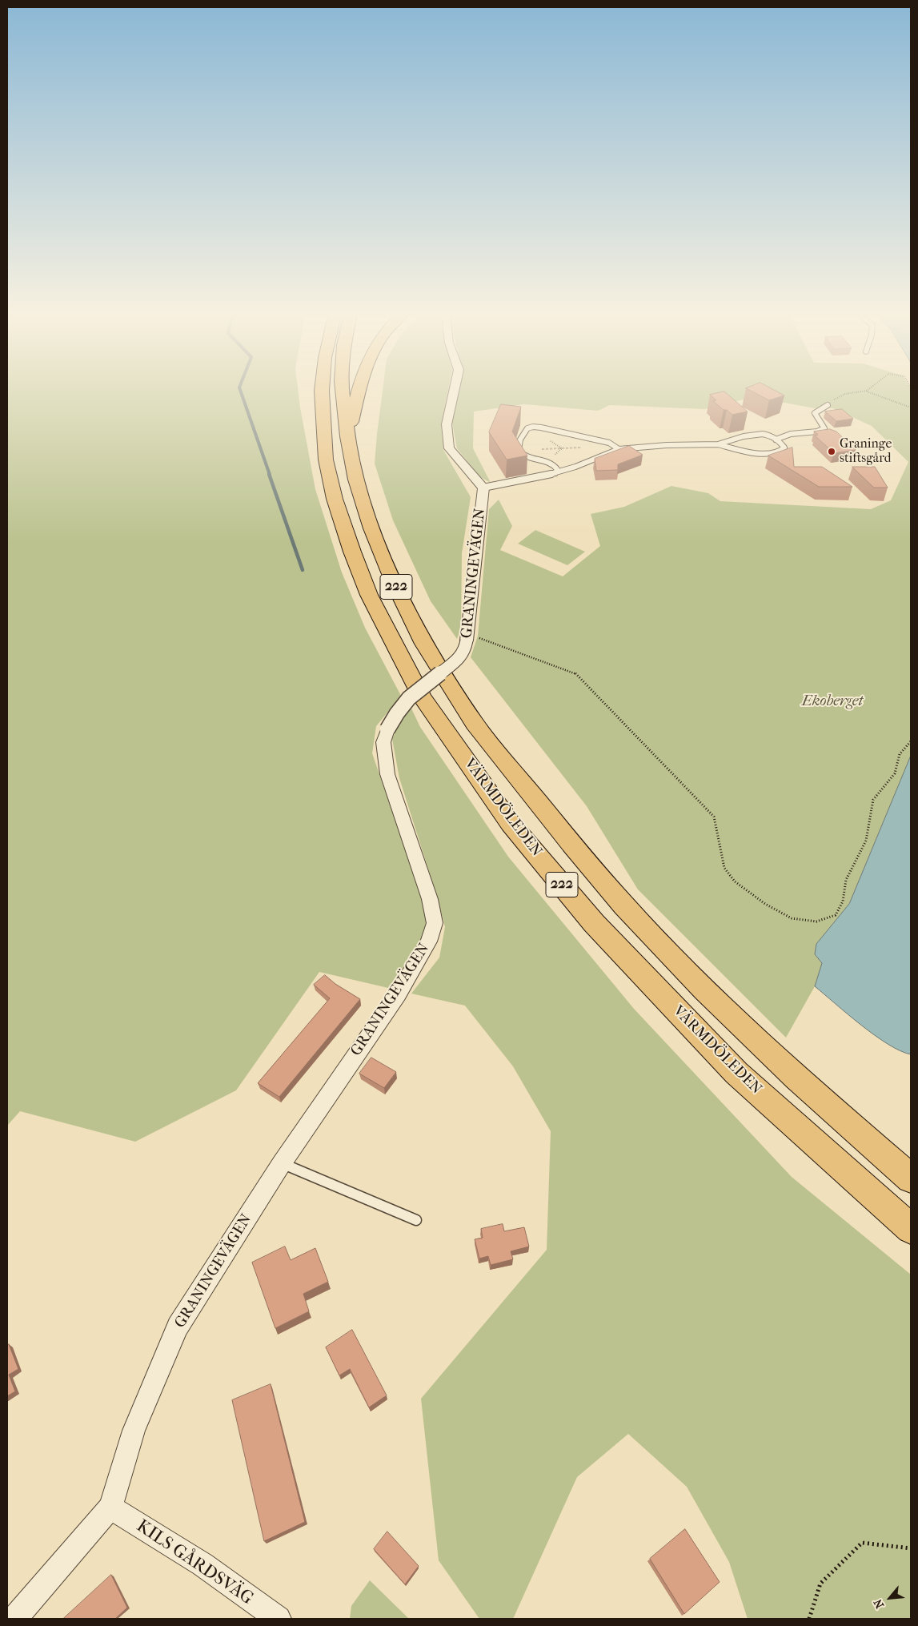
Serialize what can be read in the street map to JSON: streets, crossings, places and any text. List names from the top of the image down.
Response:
{
  "streets": {
    "highway": ["222", "VÄRMDÖLEDEN"],
    "street": ["GRANINGEVÄGEN", "KILS GÅRDSVÄG"]
  },
  "crossings": [
    ["GRANINGEVÄGEN", "KILS GÅRDSVÄG"]
  ],
  "parks": ["Ekoberget"],
  "places": ["Graninge stiftsgård"],
  "north": "bottom left"
}
